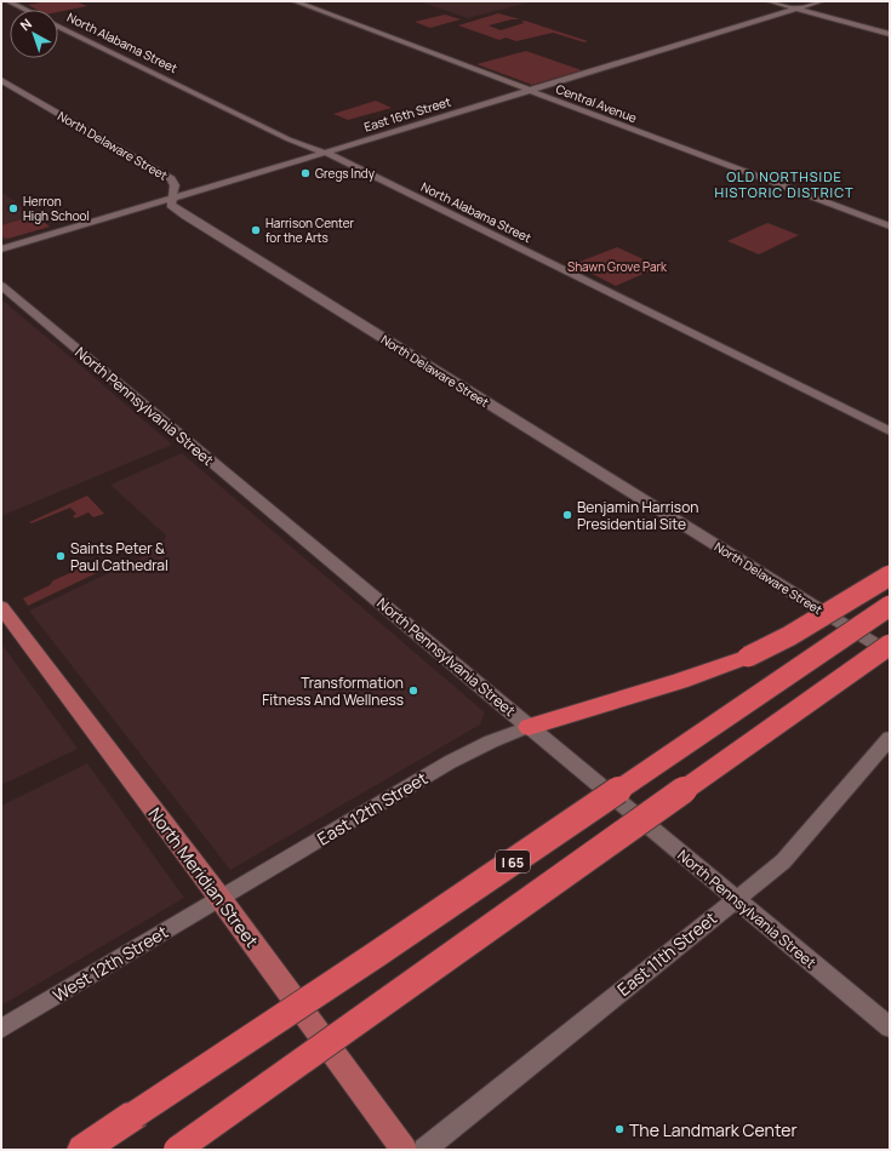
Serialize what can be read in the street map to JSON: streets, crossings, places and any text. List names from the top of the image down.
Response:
{
  "streets": {
    "highway": ["I 65"],
    "main road": [
      "North Alabama Street",
      "Central Avenue",
      "East 16th Street",
      "North Delaware Street",
      "North Pennsylvania Street",
      "East 12th Street",
      "North Meridian Street",
      "East 11th Street",
      "West 12th Street"
    ]
  },
  "crossings": [
    ["North Alabama Street", "East 16th Street"],
    ["Central Avenue", "East 16th Street"],
    ["East 16th Street", "North Delaware Street"],
    ["North Pennsylvania Street", "East 12th Street"],
    ["North Pennsylvania Street", "East 11th Street"],
    ["East 12th Street", "North Meridian Street"],
    ["East 12th Street", "West 12th Street"],
    ["North Meridian Street", "West 12th Street"]
  ],
  "districts": ["OLD NORTHSIDE HISTORIC DISTRICT"],
  "parks": ["Shawn Grove Park"],
  "places": [
    "Gregs Indy",
    "Herron High School",
    "Harrison Center for the Arts",
    "Benjamin Harrison Presidential Site",
    "Saints Peter & Paul Cathedral",
    "Transformation Fitness And Wellness",
    "The Landmark Center"
  ],
  "north": "top left"
}
